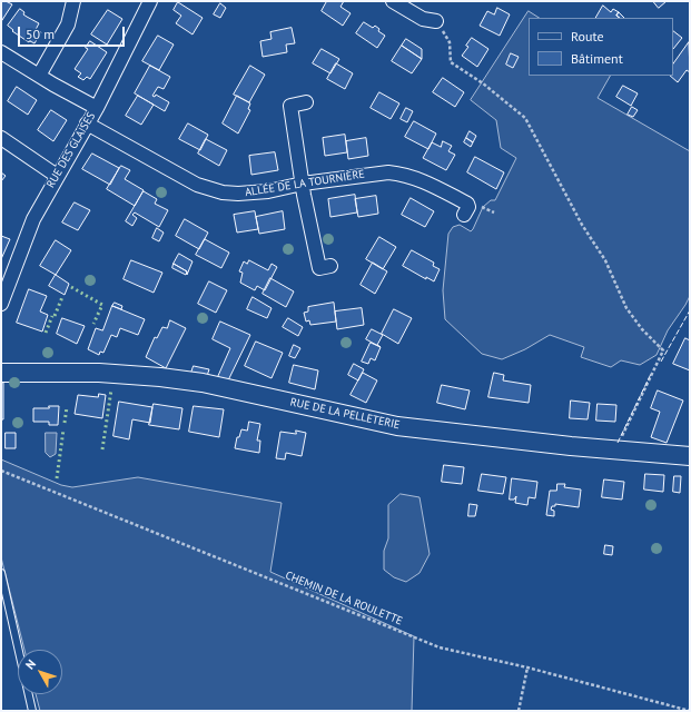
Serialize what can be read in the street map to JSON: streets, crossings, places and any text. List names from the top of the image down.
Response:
{
  "streets": {
    "main road": ["RUE DE LA PELLETERIE"],
    "street": ["RUE DES GLAISES", "ALLÉE DE LA TOURNIÈRE"],
    "path": ["CHEMIN DE LA ROULETTE"]
  },
  "crossings": [
    ["RUE DES GLAISES", "ALLÉE DE LA TOURNIÈRE"]
  ],
  "legend": ["Route", "Bâtiment"],
  "scale_bar": "50 m",
  "north": "top left"
}
